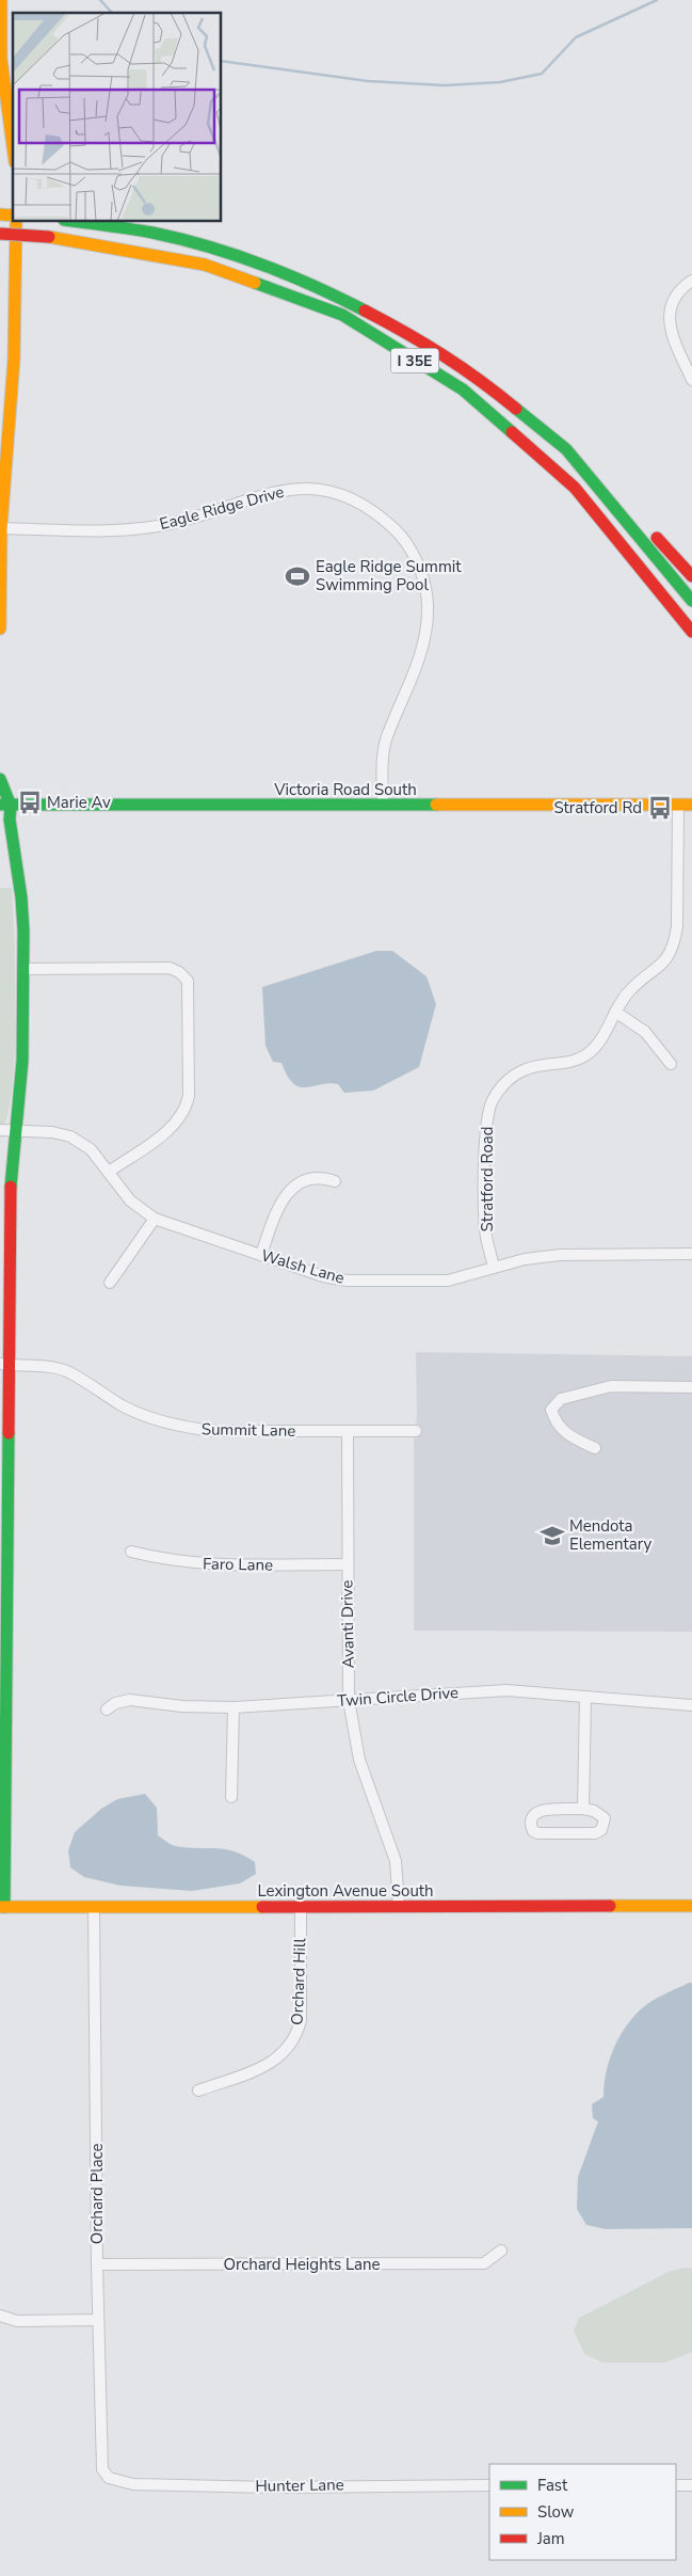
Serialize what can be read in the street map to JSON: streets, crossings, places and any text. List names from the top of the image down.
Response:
{
  "streets": {
    "main road": ["I 35E", "Victoria Road South", "Lexington Avenue South"],
    "street": [
      "Eagle Ridge Drive",
      "Stratford Road",
      "Walsh Lane",
      "Summit Lane",
      "Faro Lane",
      "Avanti Drive",
      "Twin Circle Drive",
      "Orchard Hill",
      "Orchard Place",
      "Orchard Heights Lane",
      "Hunter Lane"
    ]
  },
  "crossings": [
    ["Eagle Ridge Drive", "Victoria Road South"],
    ["Victoria Road South", "Stratford Road"],
    ["Stratford Road", "Walsh Lane"],
    ["Summit Lane", "Avanti Drive"],
    ["Faro Lane", "Avanti Drive"],
    ["Avanti Drive", "Twin Circle Drive"],
    ["Avanti Drive", "Lexington Avenue South"],
    ["Lexington Avenue South", "Orchard Hill"],
    ["Lexington Avenue South", "Orchard Place"],
    ["Orchard Place", "Orchard Heights Lane"],
    ["Orchard Place", "Hunter Lane"]
  ],
  "places": {
    "sports": ["Eagle Ridge Summit Swimming Pool"],
    "bus stop": ["Marie Av", "Stratford Rd"],
    "school or university": ["Mendota Elementary"]
  },
  "legend": ["Fast", "Slow", "Jam"]
}
